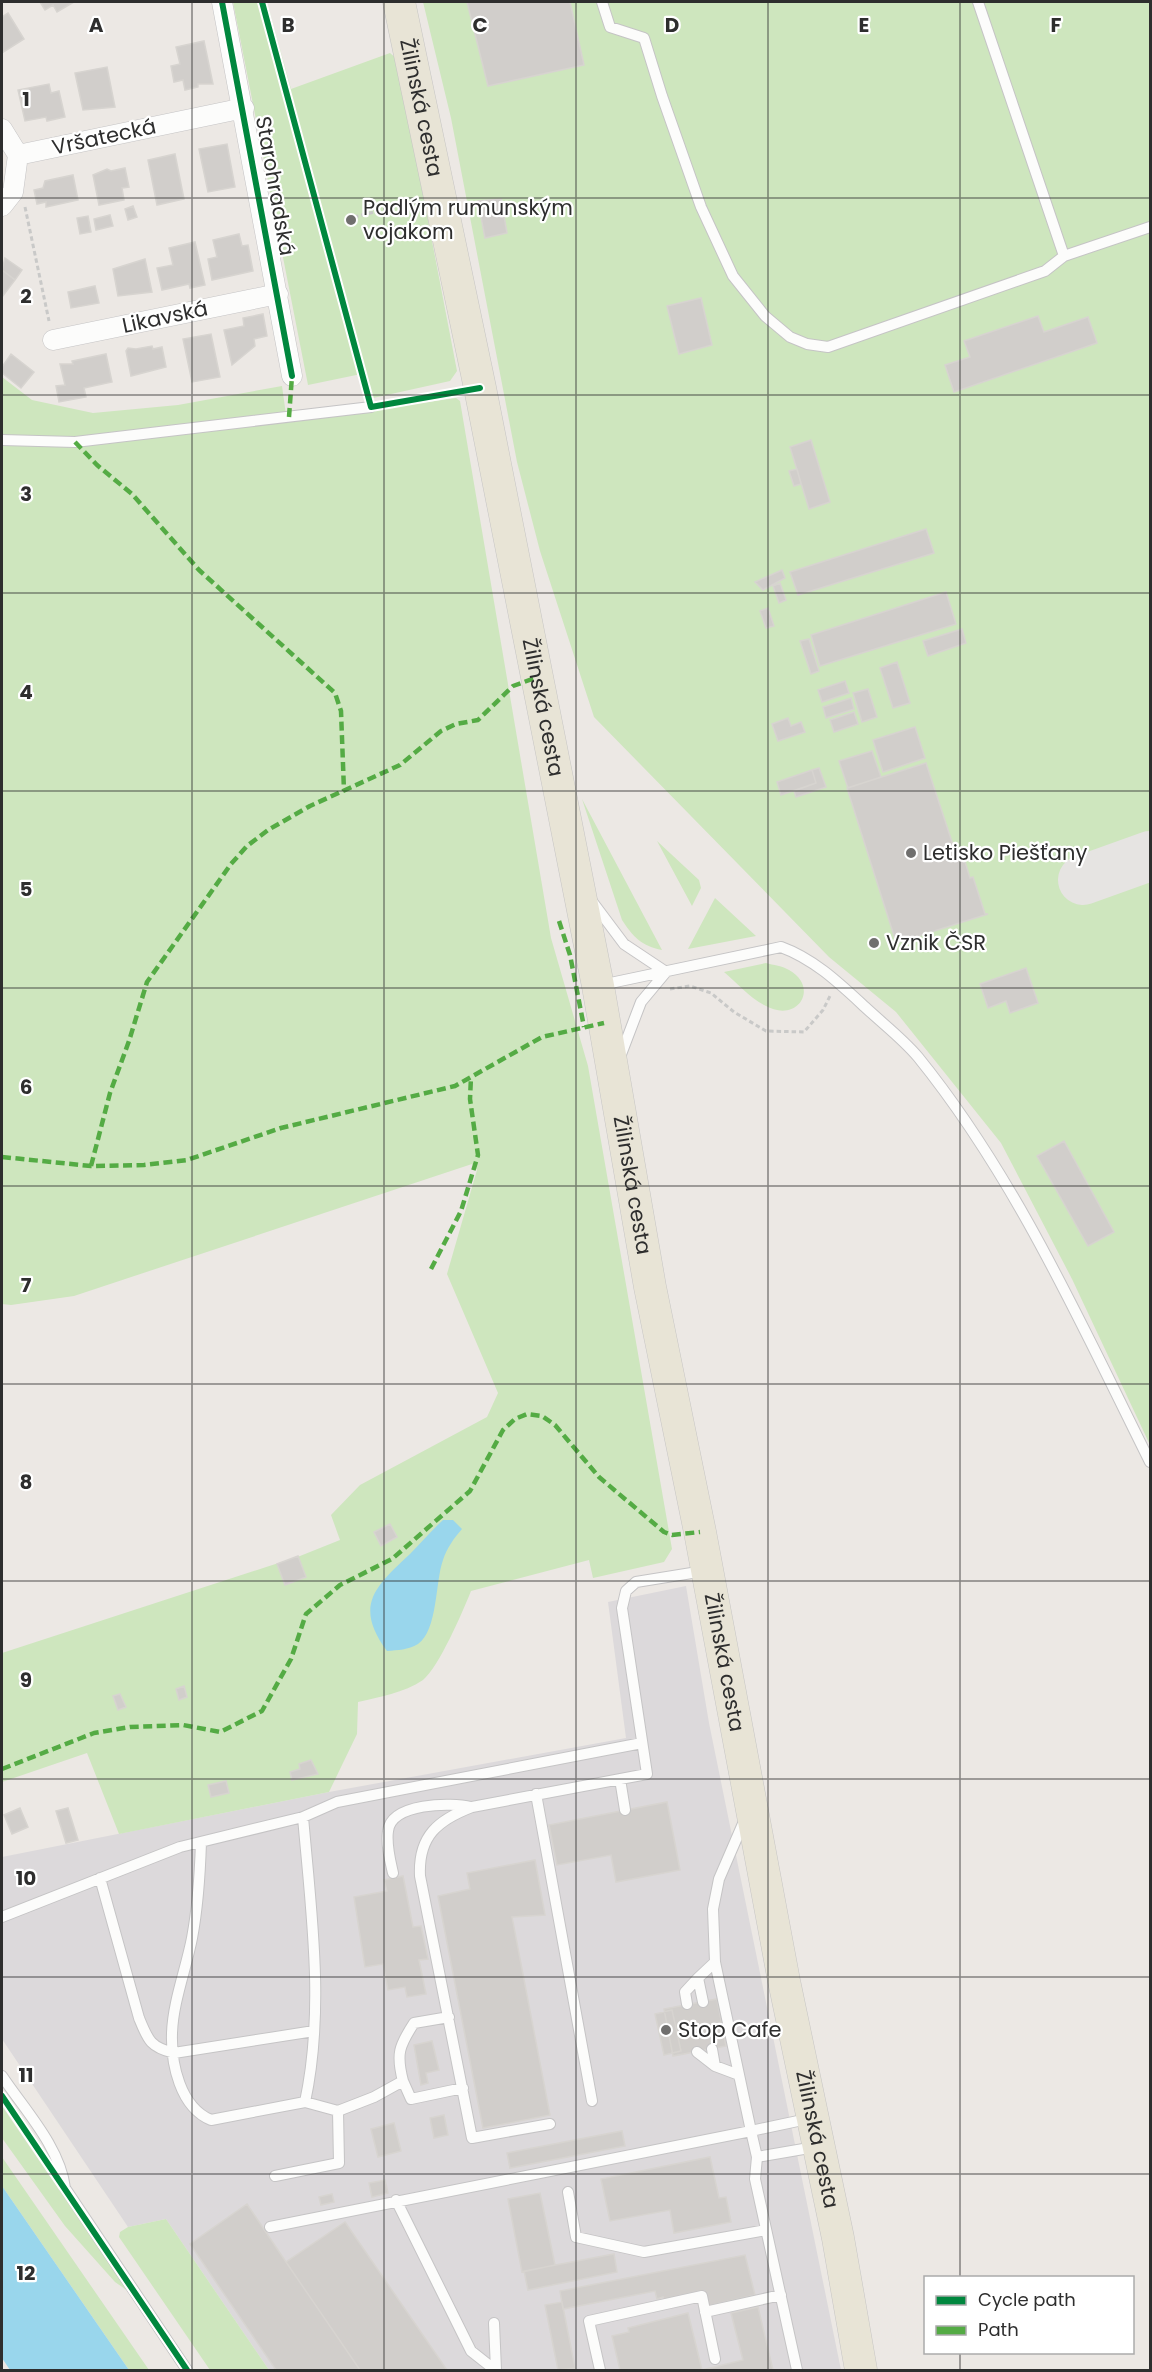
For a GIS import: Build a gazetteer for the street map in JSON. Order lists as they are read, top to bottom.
{
  "streets": {
    "main road": ["Žilinská cesta"],
    "street": ["Vršatecká", "Starohradská", "Likavská"]
  },
  "crossings": [
    ["Vršatecká", "Starohradská"],
    ["Starohradská", "Likavská"]
  ],
  "places": [
    "Padlým rumunským vojakom",
    "Letisko Piešťany",
    "Vznik ČSR",
    "Stop Cafe"
  ],
  "legend": ["Cycle path", "Path"],
  "grid": {
    "columns": [
      "A",
      "B",
      "C",
      "D",
      "E",
      "F"
    ],
    "rows": [
      "1",
      "2",
      "3",
      "4",
      "5",
      "6",
      "7",
      "8",
      "9",
      "10",
      "11",
      "12"
    ]
  }
}
